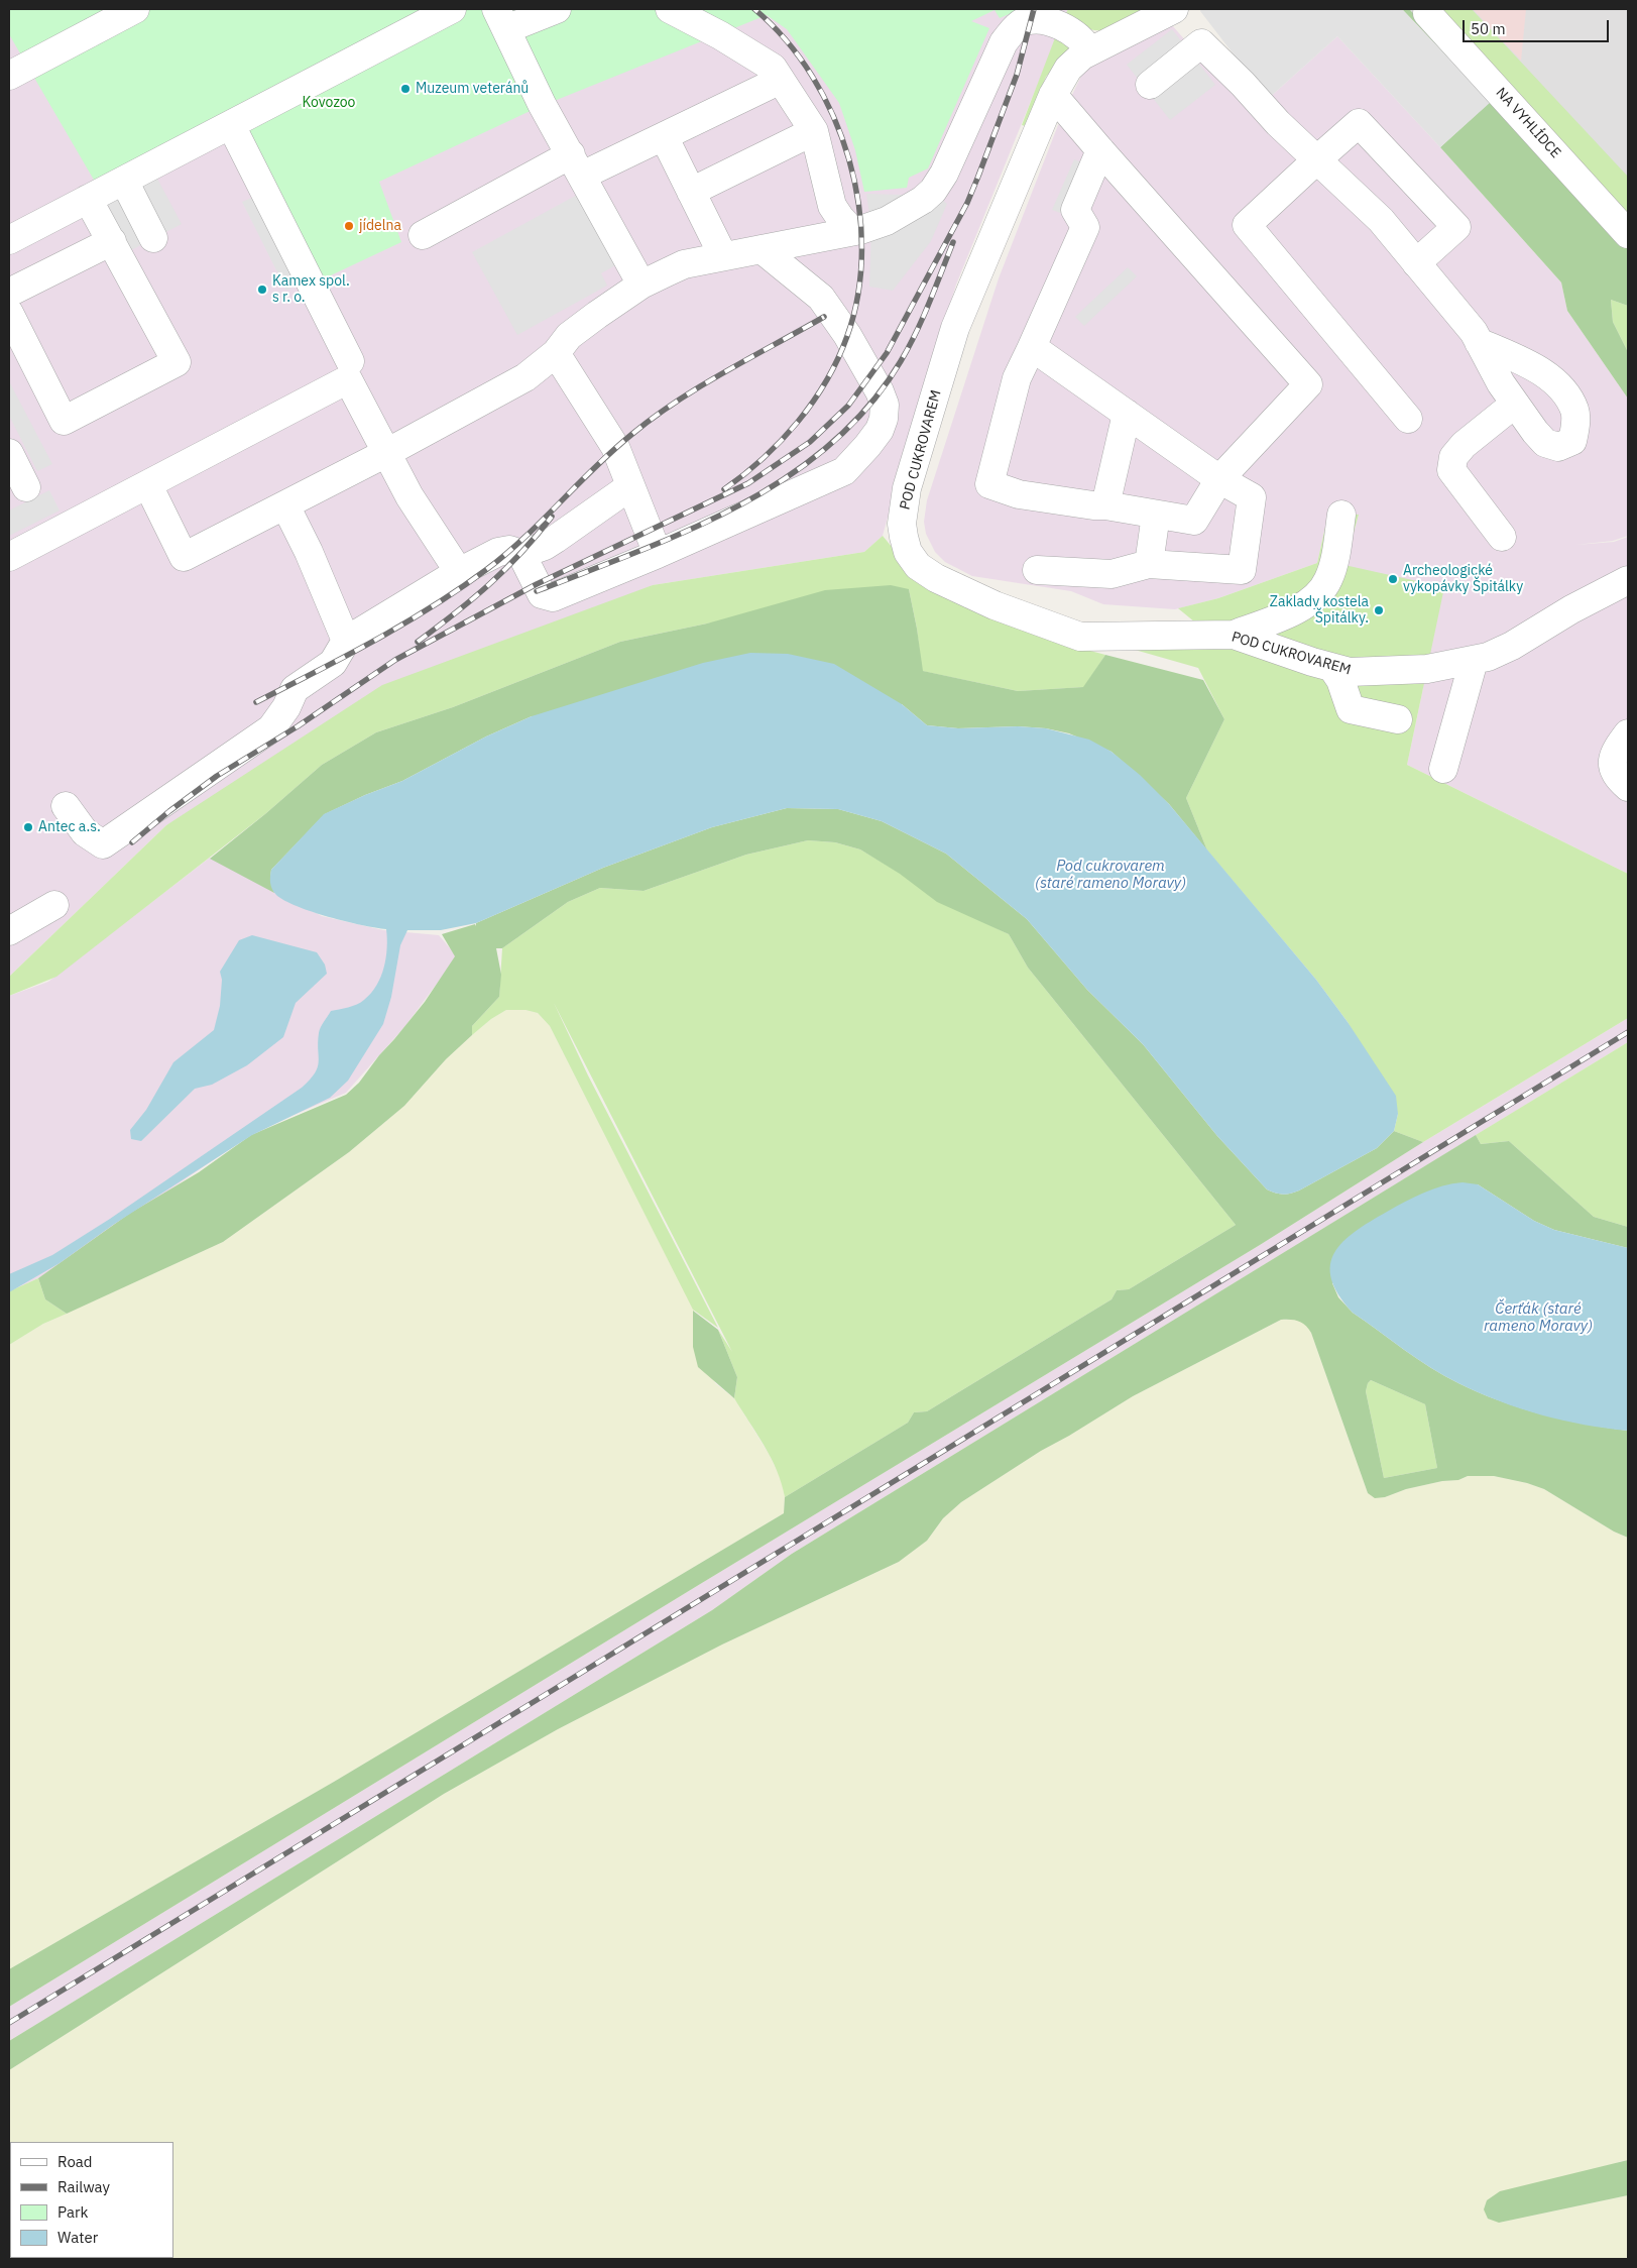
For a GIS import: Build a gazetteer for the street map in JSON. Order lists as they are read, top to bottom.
{
  "streets": {
    "street": ["NA VYHLÍDCE", "POD CUKROVAREM"]
  },
  "water": ["Pod cukrovarem (staré rameno Moravy)", "Čerťák (staré rameno Moravy)"],
  "parks": ["Kovozoo"],
  "places": [
    "Muzeum veteránů",
    "jídelna",
    "Kamex spol. s r. o.",
    "Archeologické vykopávky Špitálky",
    "Zaklady kostela Špitálky.",
    "Antec a.s."
  ],
  "legend": [
    "Road",
    "Railway",
    "Park",
    "Water"
  ],
  "scale_bar": "50 m"
}
